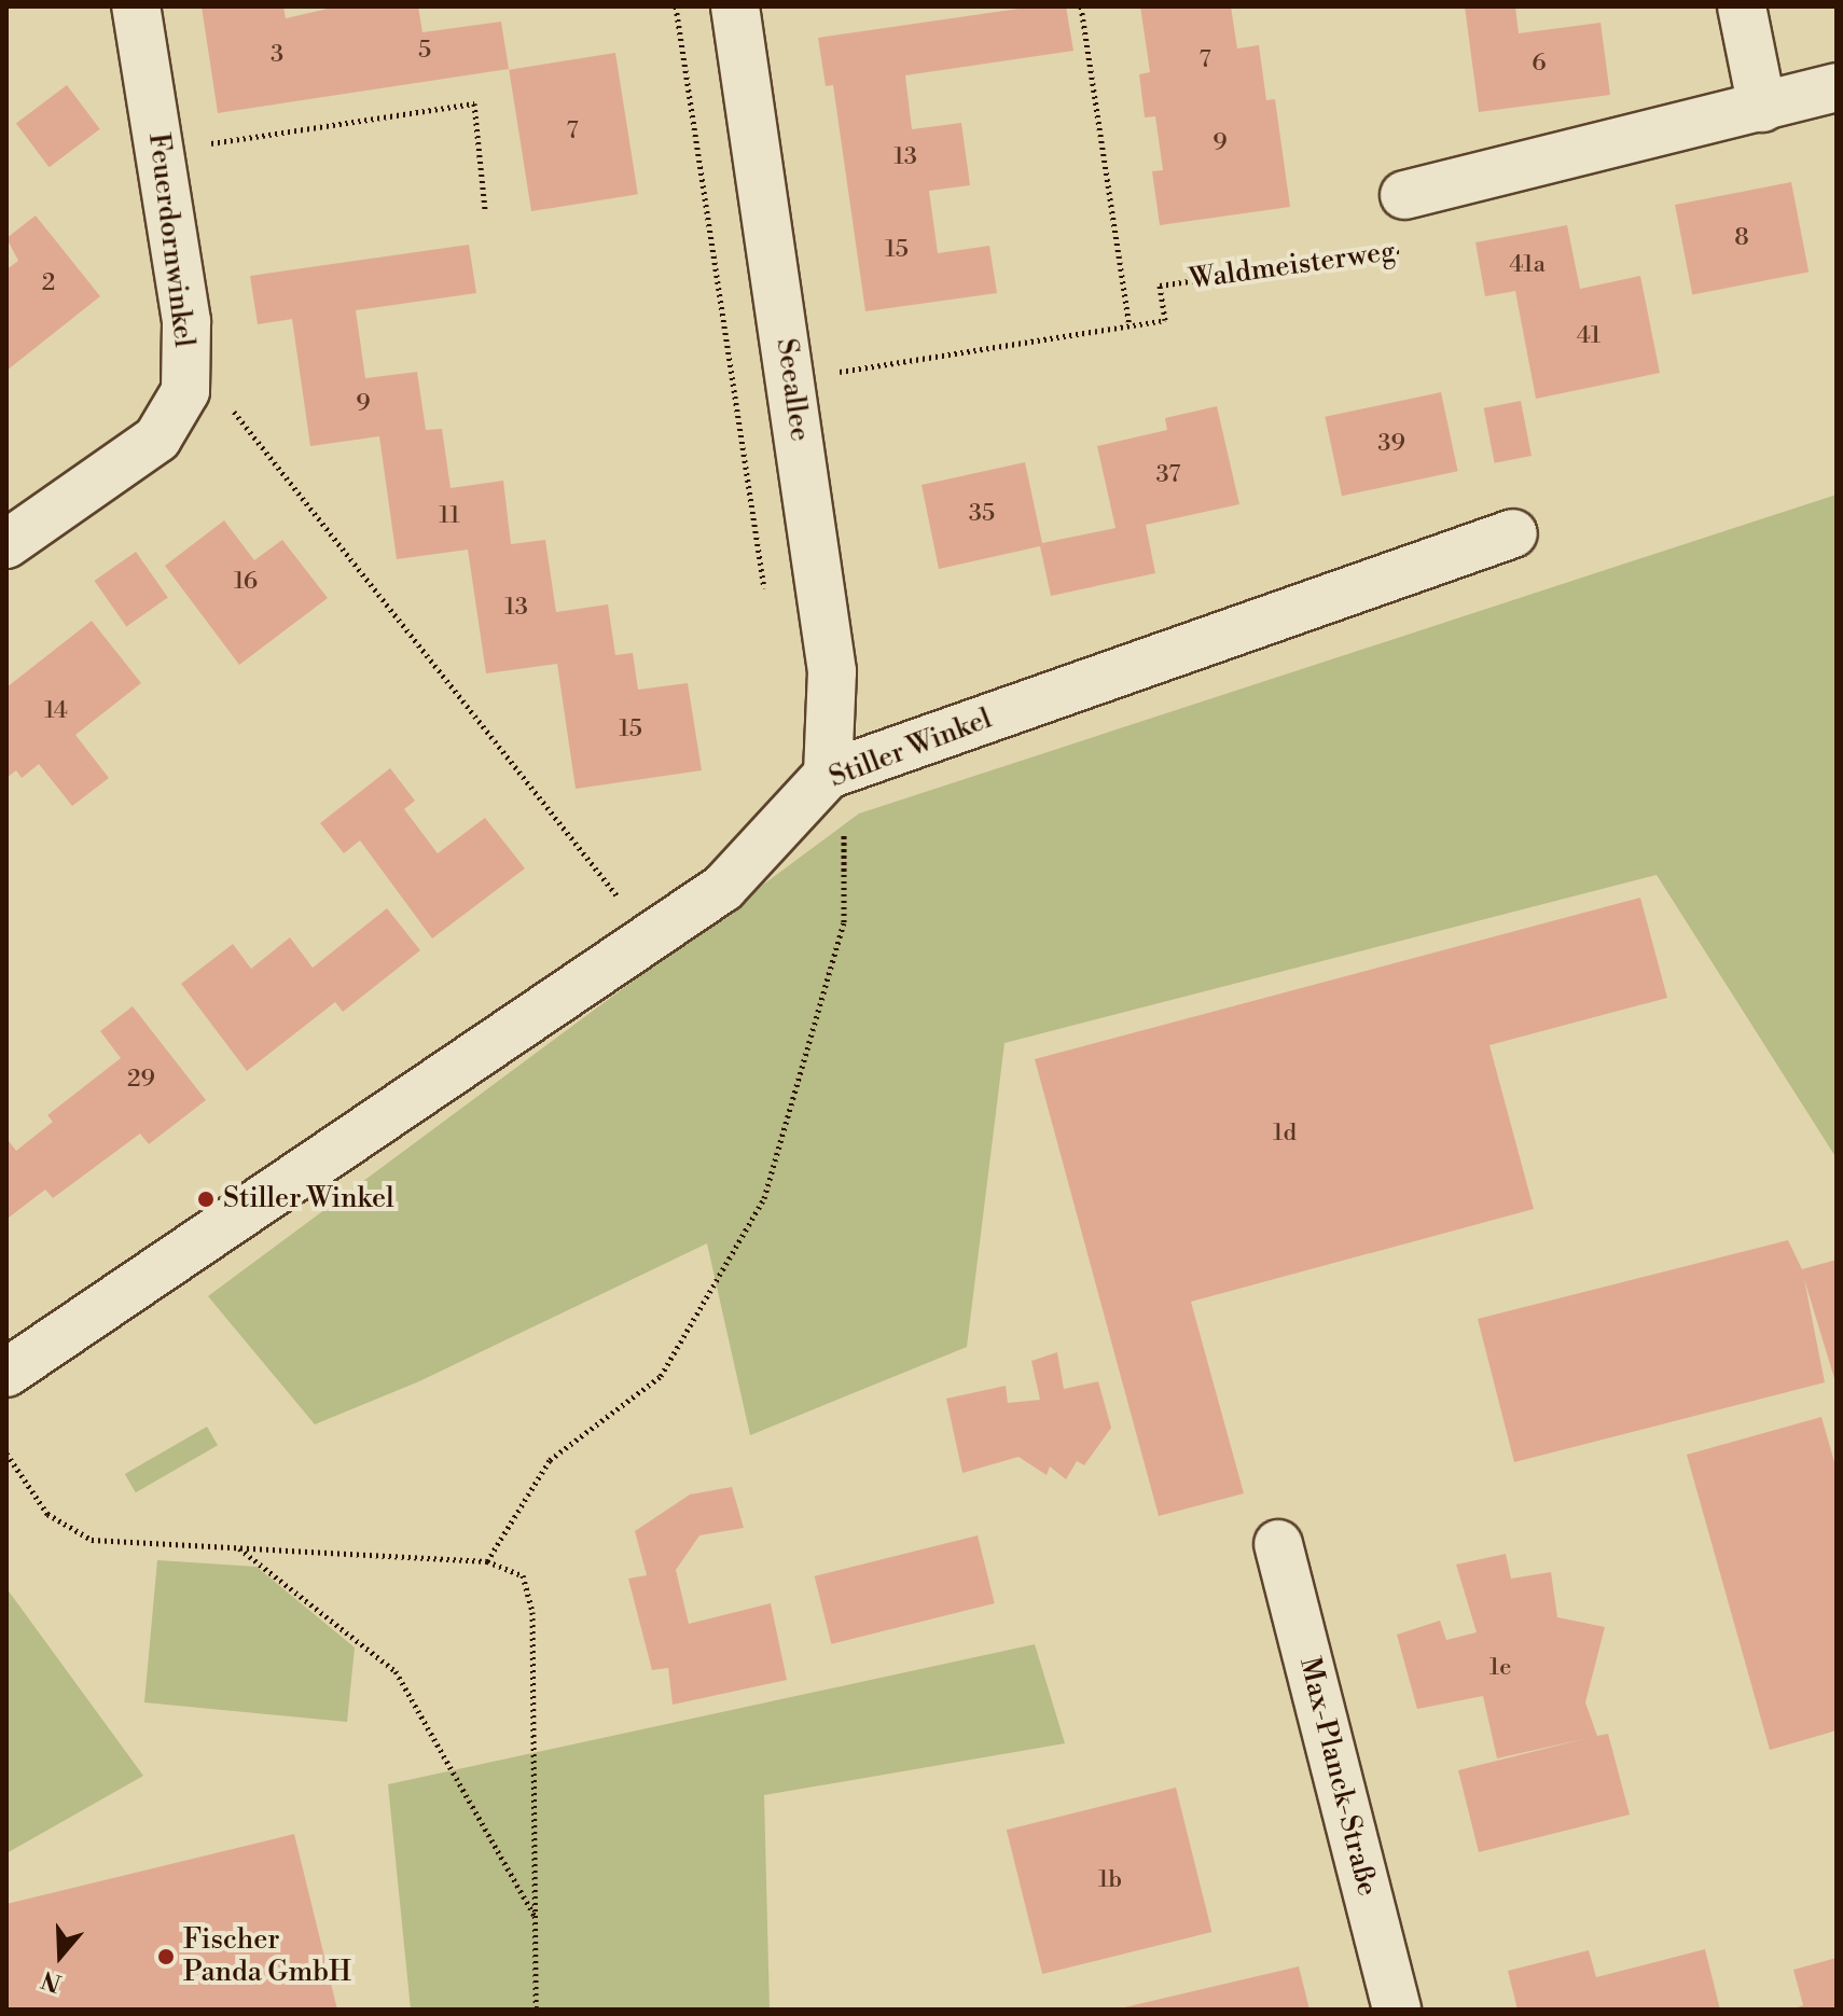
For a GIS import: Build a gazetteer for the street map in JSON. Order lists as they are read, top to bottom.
{
  "streets": {
    "street": [
      "Feuerdornwinkel",
      "Waldmeisterweg",
      "Seeallee",
      "Stiller Winkel",
      "Max-Planck-Straße"
    ]
  },
  "crossings": [
    ["Waldmeisterweg", "Seeallee"],
    ["Seeallee", "Stiller Winkel"]
  ],
  "places": ["Stiller Winkel", "Fischer Panda GmbH"],
  "house_numbers": [
    "5",
    "3",
    "7",
    "6",
    "7",
    "9",
    "13",
    "8",
    "15",
    "41a",
    "2",
    "41",
    "9",
    "39",
    "37",
    "35",
    "11",
    "16",
    "13",
    "14",
    "15",
    "29",
    "1d",
    "1e",
    "1b"
  ],
  "north": "bottom"
}
